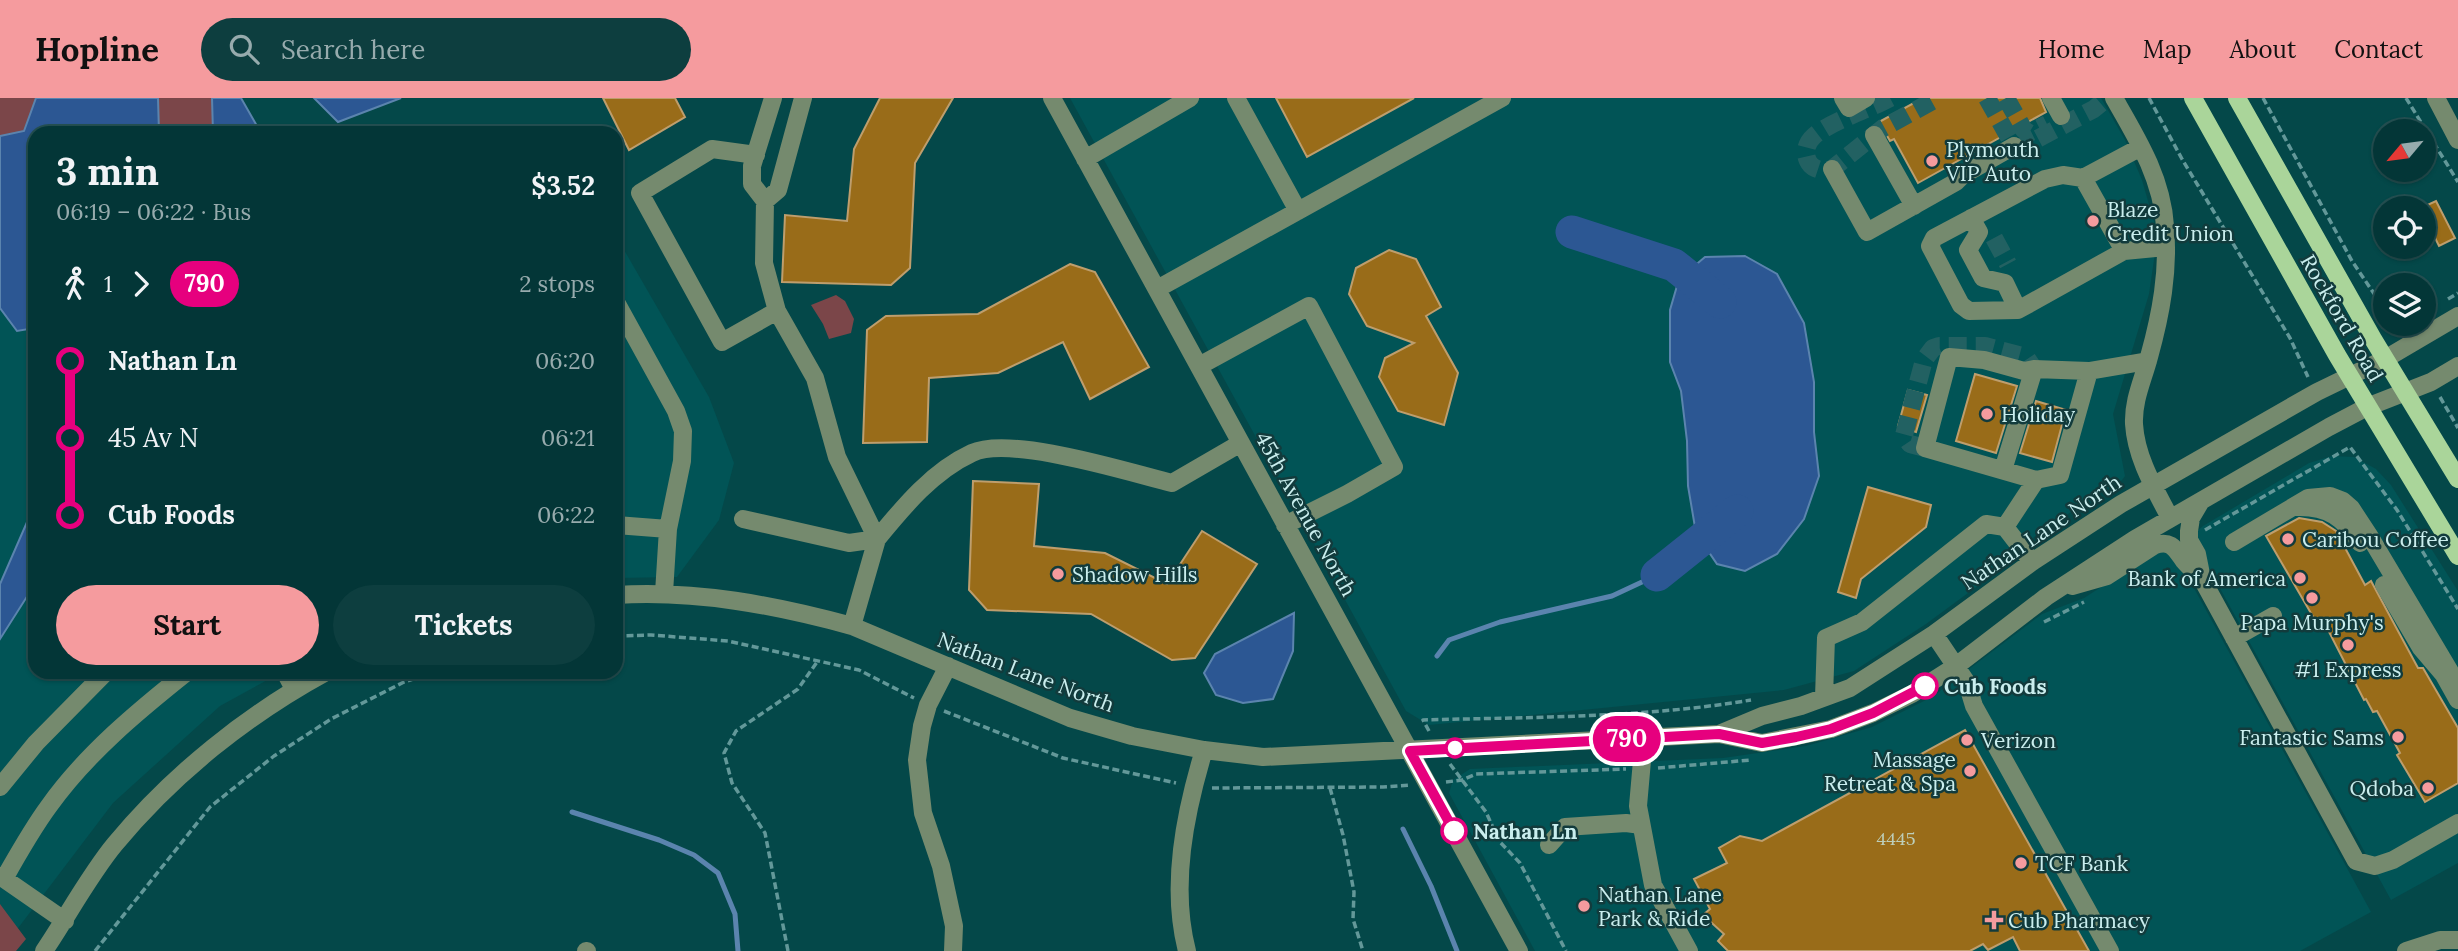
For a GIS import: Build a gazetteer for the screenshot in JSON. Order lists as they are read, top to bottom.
{
  "streets": {
    "main road": ["Rockford Road"],
    "street": ["45th Avenue North", "Nathan Lane North"]
  },
  "crossings": [
    ["Rockford Road", "Nathan Lane North"],
    ["45th Avenue North", "Nathan Lane North"]
  ],
  "places": {
    "other": [
      "Plymouth VIP Auto",
      "Blaze Credit Union",
      "Holiday",
      "Caribou Coffee",
      "Shadow Hills",
      "Bank of America",
      "Papa Murphy's",
      "#1 Express",
      "Cub Foods",
      "Fantastic Sams",
      "Verizon",
      "Massage Retreat & Spa",
      "Qdoba",
      "Nathan Ln",
      "TCF Bank",
      "Nathan Lane Park & Ride"
    ],
    "health": ["Cub Pharmacy"]
  },
  "lines": ["bus line 790"],
  "house_numbers": ["4445"],
  "north": "bottom left",
  "page": {
    "header": "Hopline",
    "search": "Search here",
    "nav": [
      "Home",
      "Map",
      "About",
      "Contact"
    ],
    "on_map": "790",
    "heading": ["3 min", "06:19 – 06:22 · Bus", "$3.52"],
    "legs": ["1", "790", "2 stops"],
    "list": [
      {
        "name": "Nathan Ln",
        "value": "06:20"
      },
      {
        "name": "45 Av N",
        "value": "06:21"
      },
      {
        "name": "Cub Foods",
        "value": "06:22"
      }
    ],
    "buttons": ["Start", "Tickets"]
  }
}
